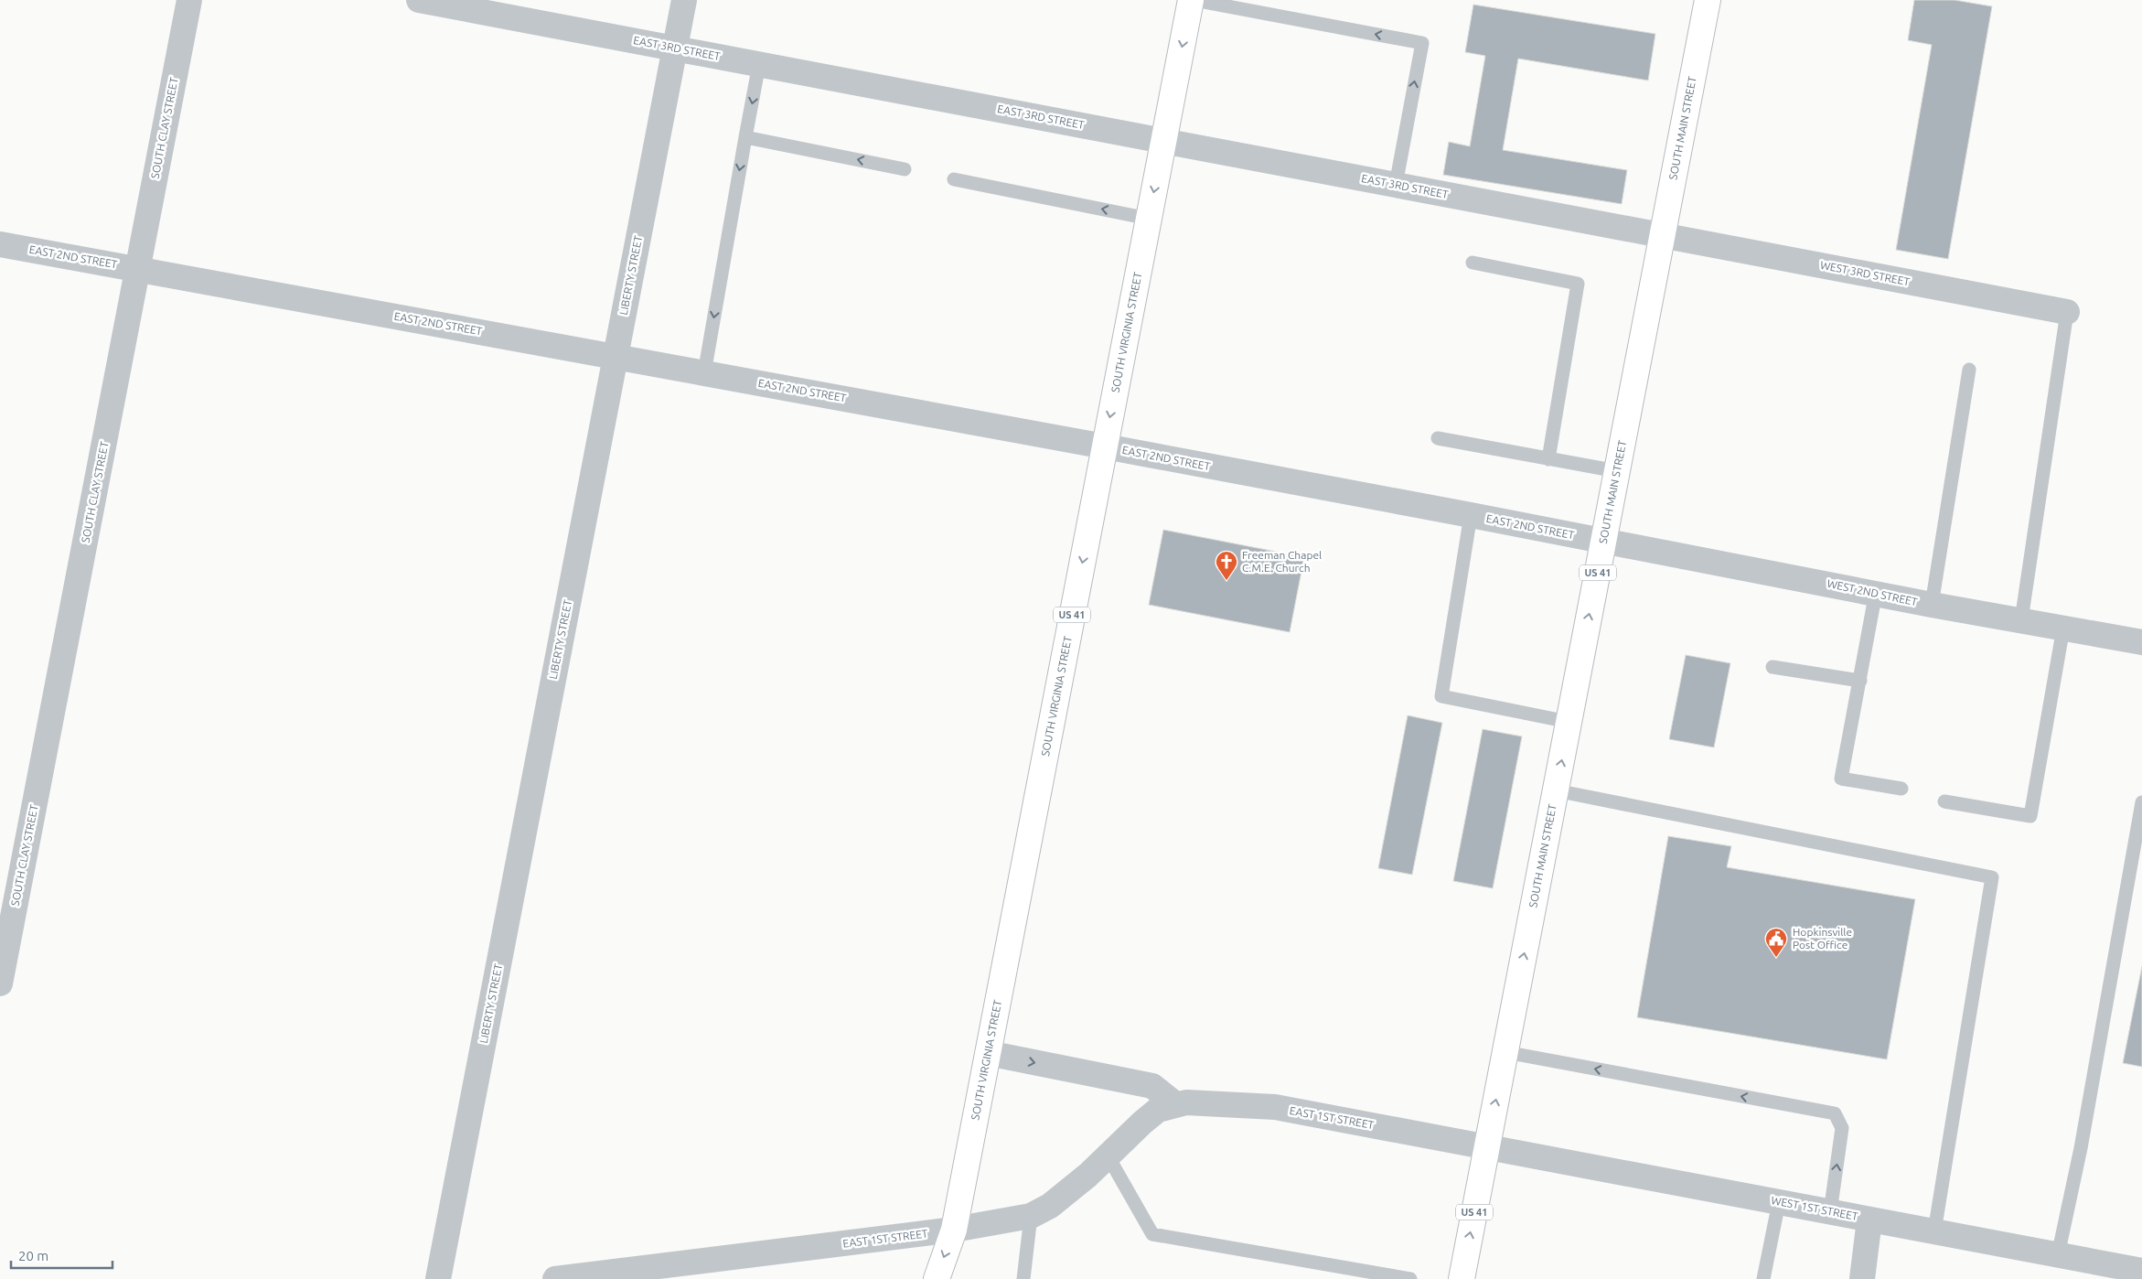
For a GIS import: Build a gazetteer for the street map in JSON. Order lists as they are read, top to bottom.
{
  "streets": {
    "main road": ["SOUTH MAIN STREET", "SOUTH VIRGINIA STREET", "US 41"],
    "street": [
      "EAST 3RD STREET",
      "SOUTH CLAY STREET",
      "EAST 2ND STREET",
      "WEST 3RD STREET",
      "LIBERTY STREET",
      "WEST 2ND STREET",
      "EAST 1ST STREET",
      "WEST 1ST STREET"
    ]
  },
  "crossings": [
    ["EAST 3RD STREET", "SOUTH MAIN STREET"],
    ["EAST 3RD STREET", "WEST 3RD STREET"],
    ["EAST 3RD STREET", "LIBERTY STREET"],
    ["EAST 3RD STREET", "SOUTH VIRGINIA STREET"],
    ["SOUTH CLAY STREET", "EAST 2ND STREET"],
    ["SOUTH MAIN STREET", "EAST 2ND STREET"],
    ["SOUTH MAIN STREET", "WEST 3RD STREET"],
    ["SOUTH MAIN STREET", "US 41"],
    ["SOUTH MAIN STREET", "WEST 2ND STREET"],
    ["SOUTH MAIN STREET", "EAST 1ST STREET"],
    ["SOUTH MAIN STREET", "WEST 1ST STREET"],
    ["EAST 2ND STREET", "LIBERTY STREET"],
    ["EAST 2ND STREET", "SOUTH VIRGINIA STREET"],
    ["EAST 2ND STREET", "WEST 2ND STREET"],
    ["SOUTH VIRGINIA STREET", "US 41"],
    ["SOUTH VIRGINIA STREET", "EAST 1ST STREET"],
    ["US 41", "EAST 1ST STREET"],
    ["US 41", "WEST 1ST STREET"],
    ["EAST 1ST STREET", "WEST 1ST STREET"]
  ],
  "one_way": ["SOUTH MAIN STREET", "SOUTH VIRGINIA STREET"],
  "places": {
    "church": ["Freeman Chapel C.M.E. Church"],
    "public building": ["Hopkinsville Post Office"]
  },
  "scale_bar": "20 m"
}
